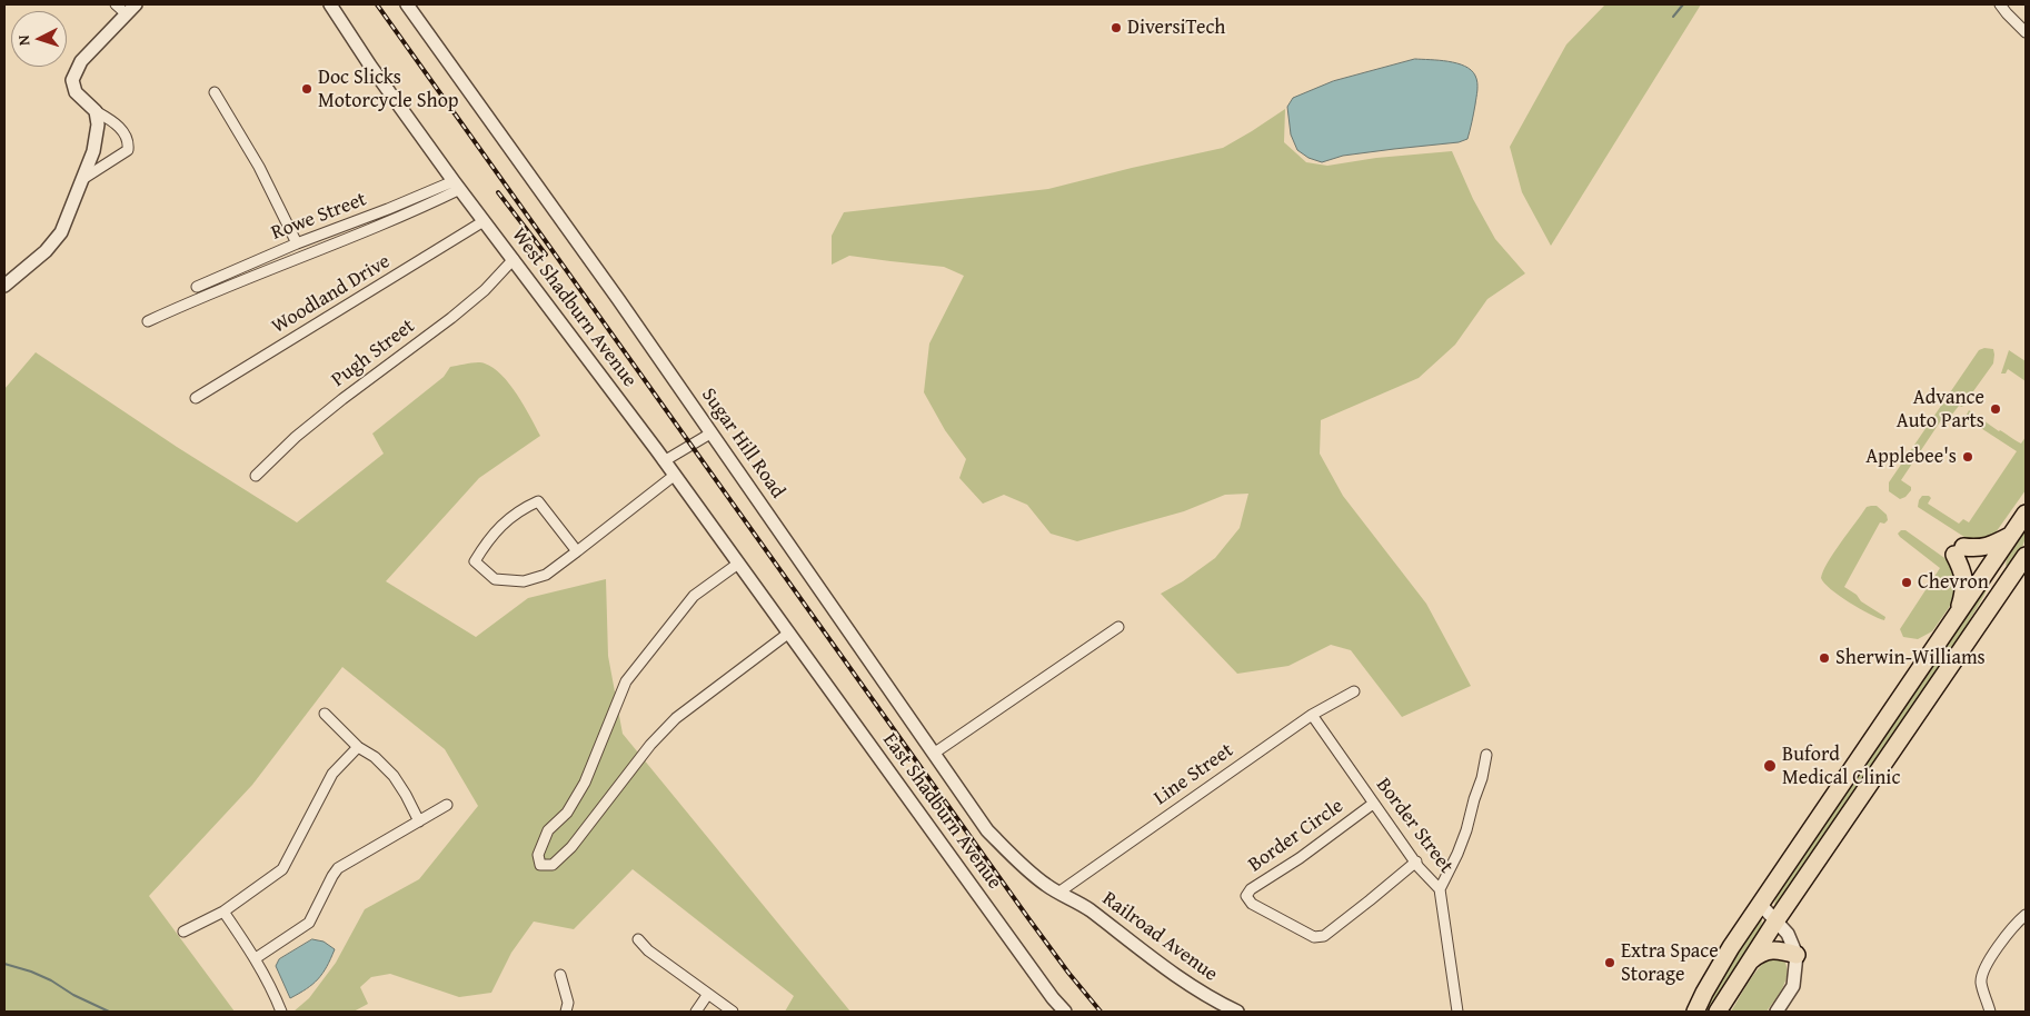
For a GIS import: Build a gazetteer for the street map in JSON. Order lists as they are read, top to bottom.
{
  "streets": {
    "street": [
      "Rowe Street",
      "Woodland Drive",
      "West Shadburn Avenue",
      "Pugh Street",
      "Sugar Hill Road",
      "Line Street",
      "East Shadburn Avenue",
      "Border Street",
      "Border Circle",
      "Railroad Avenue"
    ]
  },
  "crossings": [
    ["Rowe Street", "West Shadburn Avenue"],
    ["Woodland Drive", "West Shadburn Avenue"],
    ["West Shadburn Avenue", "Pugh Street"],
    ["West Shadburn Avenue", "East Shadburn Avenue"],
    ["Sugar Hill Road", "Line Street"],
    ["Sugar Hill Road", "Railroad Avenue"],
    ["Line Street", "Border Street"],
    ["Line Street", "Railroad Avenue"],
    ["Border Street", "Border Circle"]
  ],
  "places": [
    "DiversiTech",
    "Doc Slicks Motorcycle Shop",
    "Advance Auto Parts",
    "Applebee's",
    "Chevron",
    "Sherwin-Williams",
    "Buford Medical Clinic",
    "Extra Space Storage"
  ],
  "north": "left"
}
